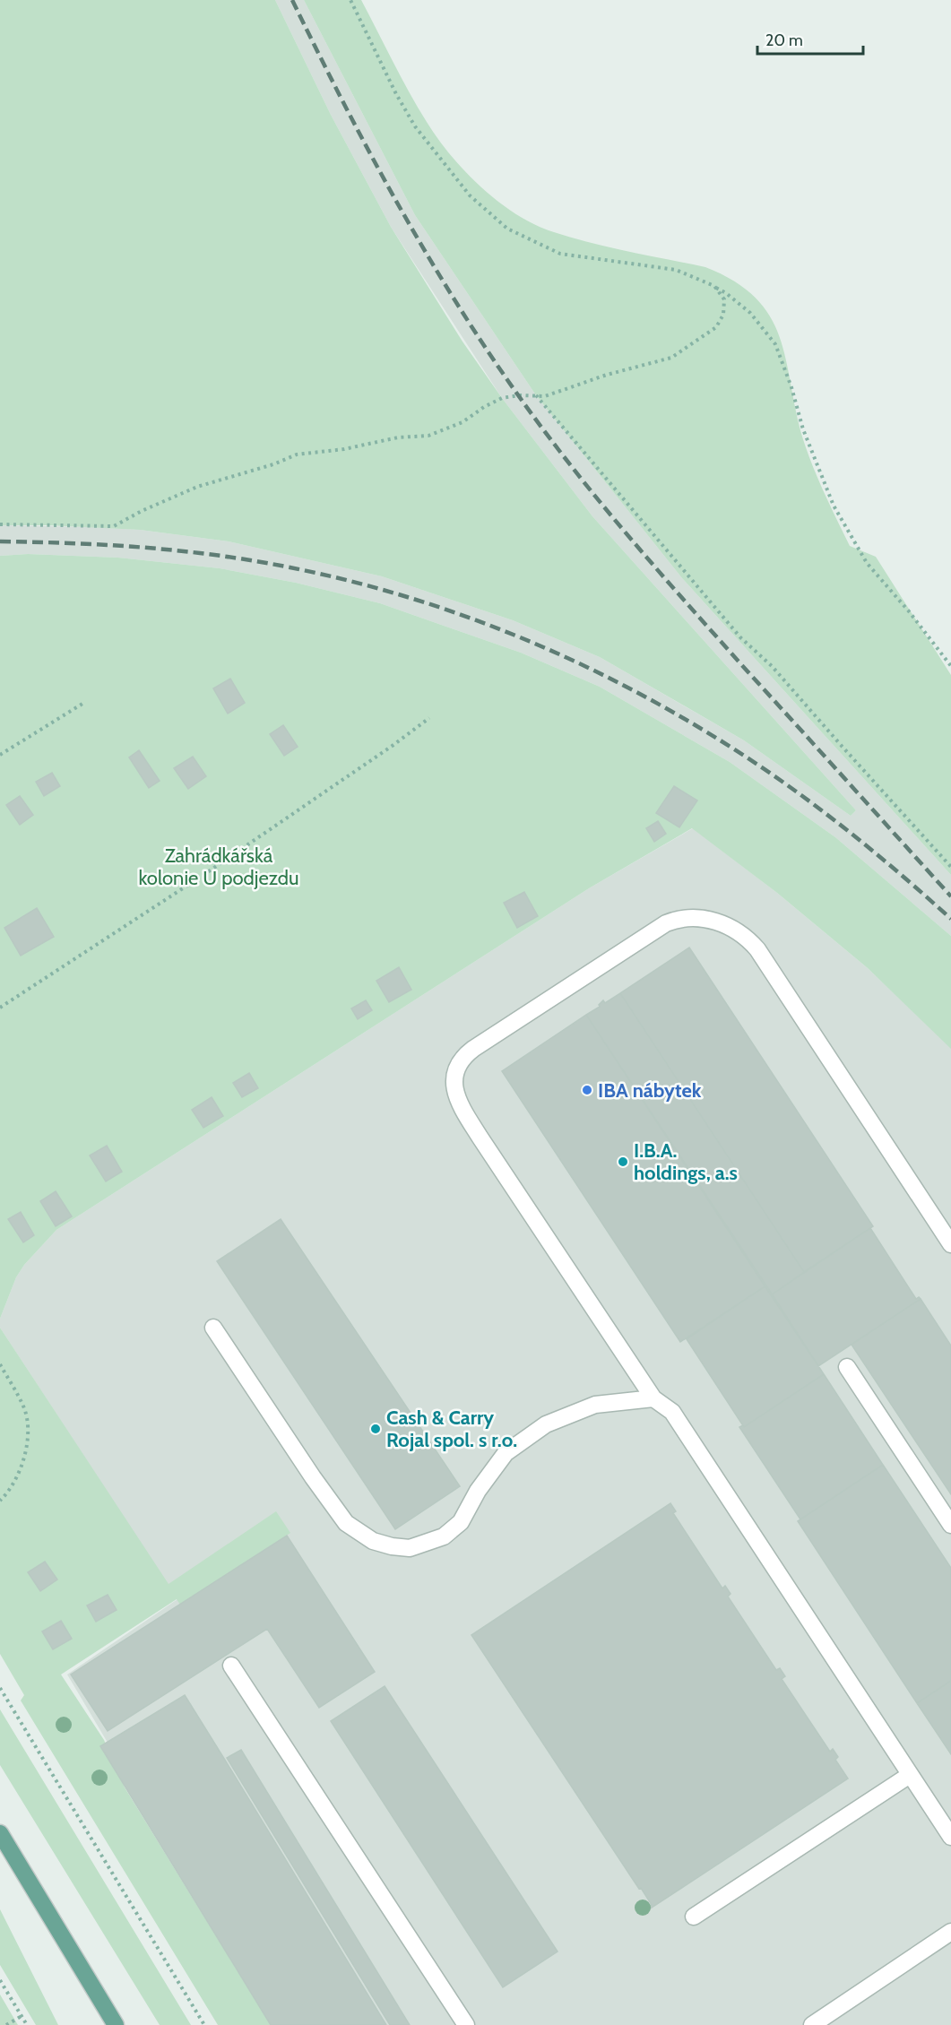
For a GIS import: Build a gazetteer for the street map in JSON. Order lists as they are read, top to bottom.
{
  "parks": ["Zahrádkářská kolonie U podjezdu"],
  "places": ["IBA nábytek", "I.B.A. holdings, a.s", "Cash & Carry Rojal spol. s r.o."],
  "scale_bar": "20 m"
}
